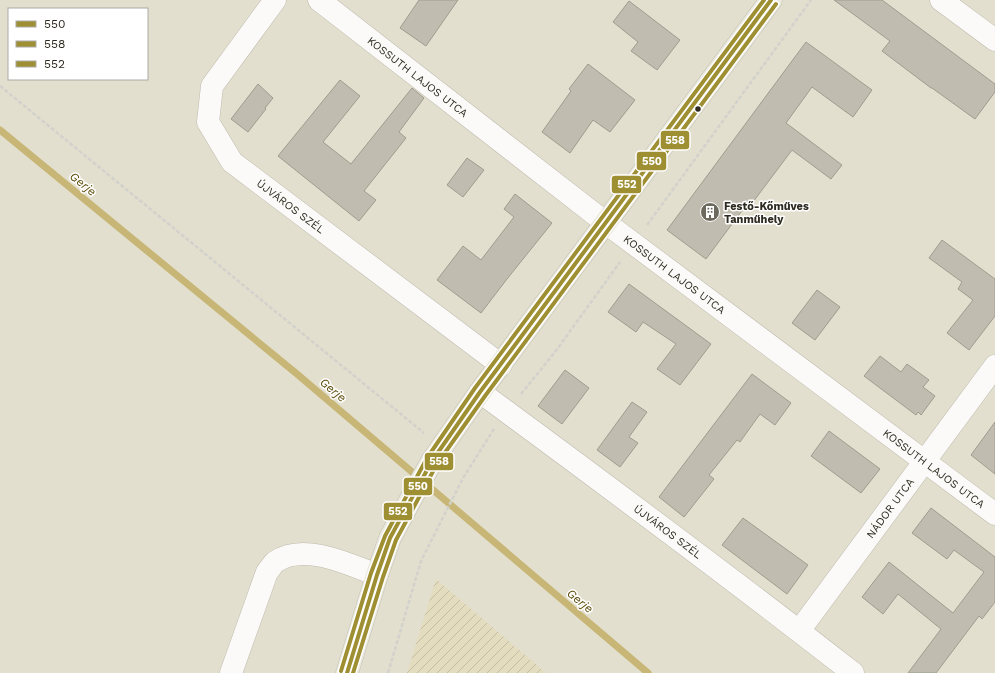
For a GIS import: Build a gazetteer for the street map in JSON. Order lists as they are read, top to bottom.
{
  "streets": {
    "street": ["KOSSUTH LAJOS UTCA", "ÚJVÁROS SZÉL", "NÁDOR UTCA"]
  },
  "crossings": [
    ["KOSSUTH LAJOS UTCA", "NÁDOR UTCA"],
    ["ÚJVÁROS SZÉL", "NÁDOR UTCA"]
  ],
  "water": ["Gerje"],
  "places": {
    "building": ["Festő-Kőműves Tanműhely"]
  },
  "lines": ["transit line 550", "transit line 552", "transit line 558"],
  "legend": ["550", "558", "552"]
}
